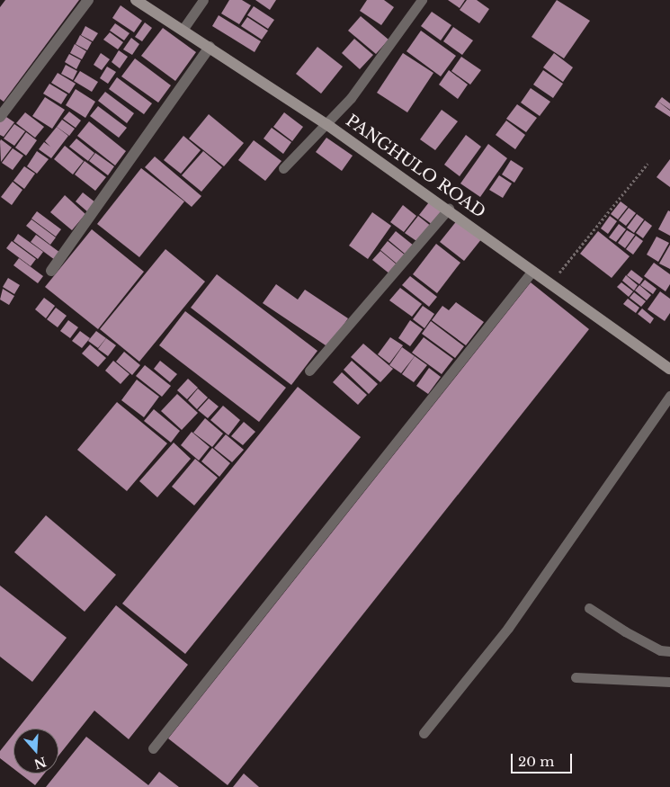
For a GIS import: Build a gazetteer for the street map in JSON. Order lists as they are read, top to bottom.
{
  "streets": {
    "main road": ["PANGHULO ROAD"]
  },
  "scale_bar": "20 m",
  "north": "bottom"
}
